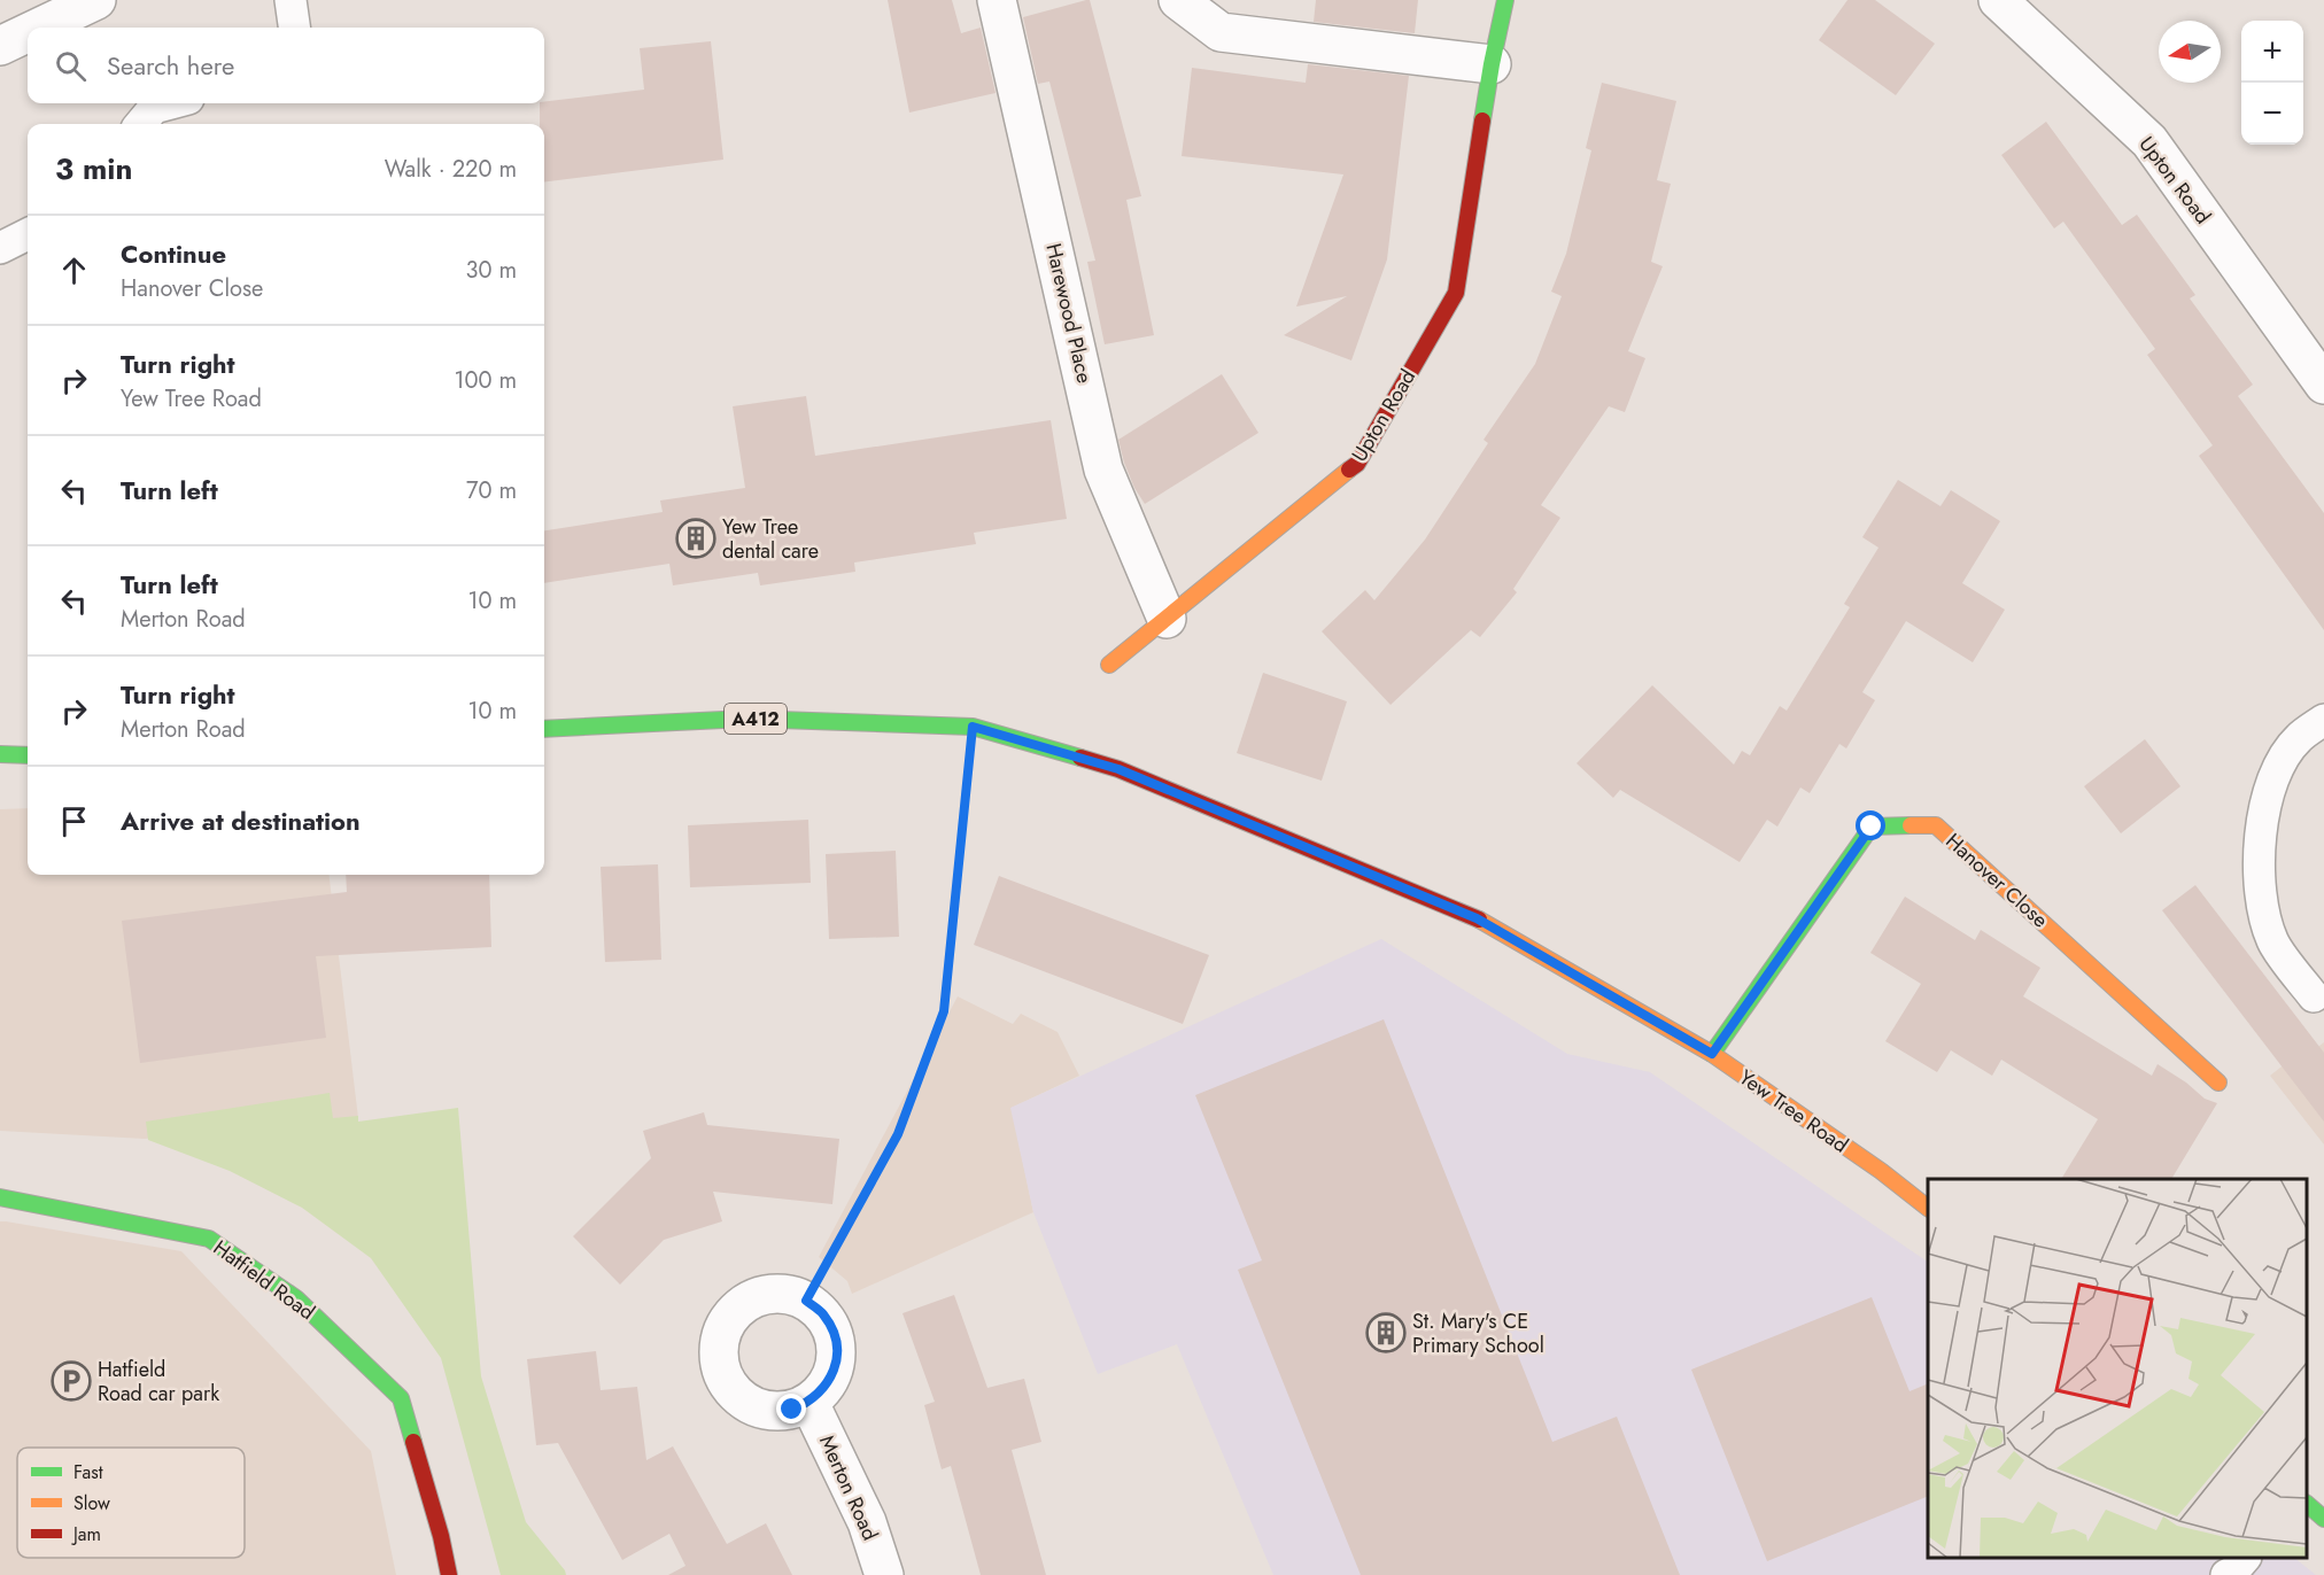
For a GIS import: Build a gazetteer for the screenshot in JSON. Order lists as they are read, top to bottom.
{
  "streets": {
    "street": [
      "Upton Road",
      "Harewood Place",
      "A412",
      "Hanover Close",
      "Yew Tree Road",
      "Hatfield Road",
      "Merton Road"
    ]
  },
  "crossings": [
    ["Upton Road", "Harewood Place"],
    ["A412", "Yew Tree Road"],
    ["Hanover Close", "Yew Tree Road"]
  ],
  "places": {
    "building": ["Yew Tree dental care", "St. Mary's CE Primary School"],
    "parking": ["Hatfield Road car park"]
  },
  "legend": ["Fast", "Slow", "Jam"],
  "north": "left",
  "page": {
    "map_buttons": ["+", "−"],
    "search": "Search here",
    "heading": ["3 min", "Walk · 220 m"],
    "list": [
      ["Continue", "Hanover Close", "30 m"],
      ["Turn right", "Yew Tree Road", "100 m"],
      ["Turn left", "70 m"],
      ["Turn left", "Merton Road", "10 m"],
      ["Turn right", "Merton Road", "10 m"],
      "Arrive at destination"
    ]
  }
}
